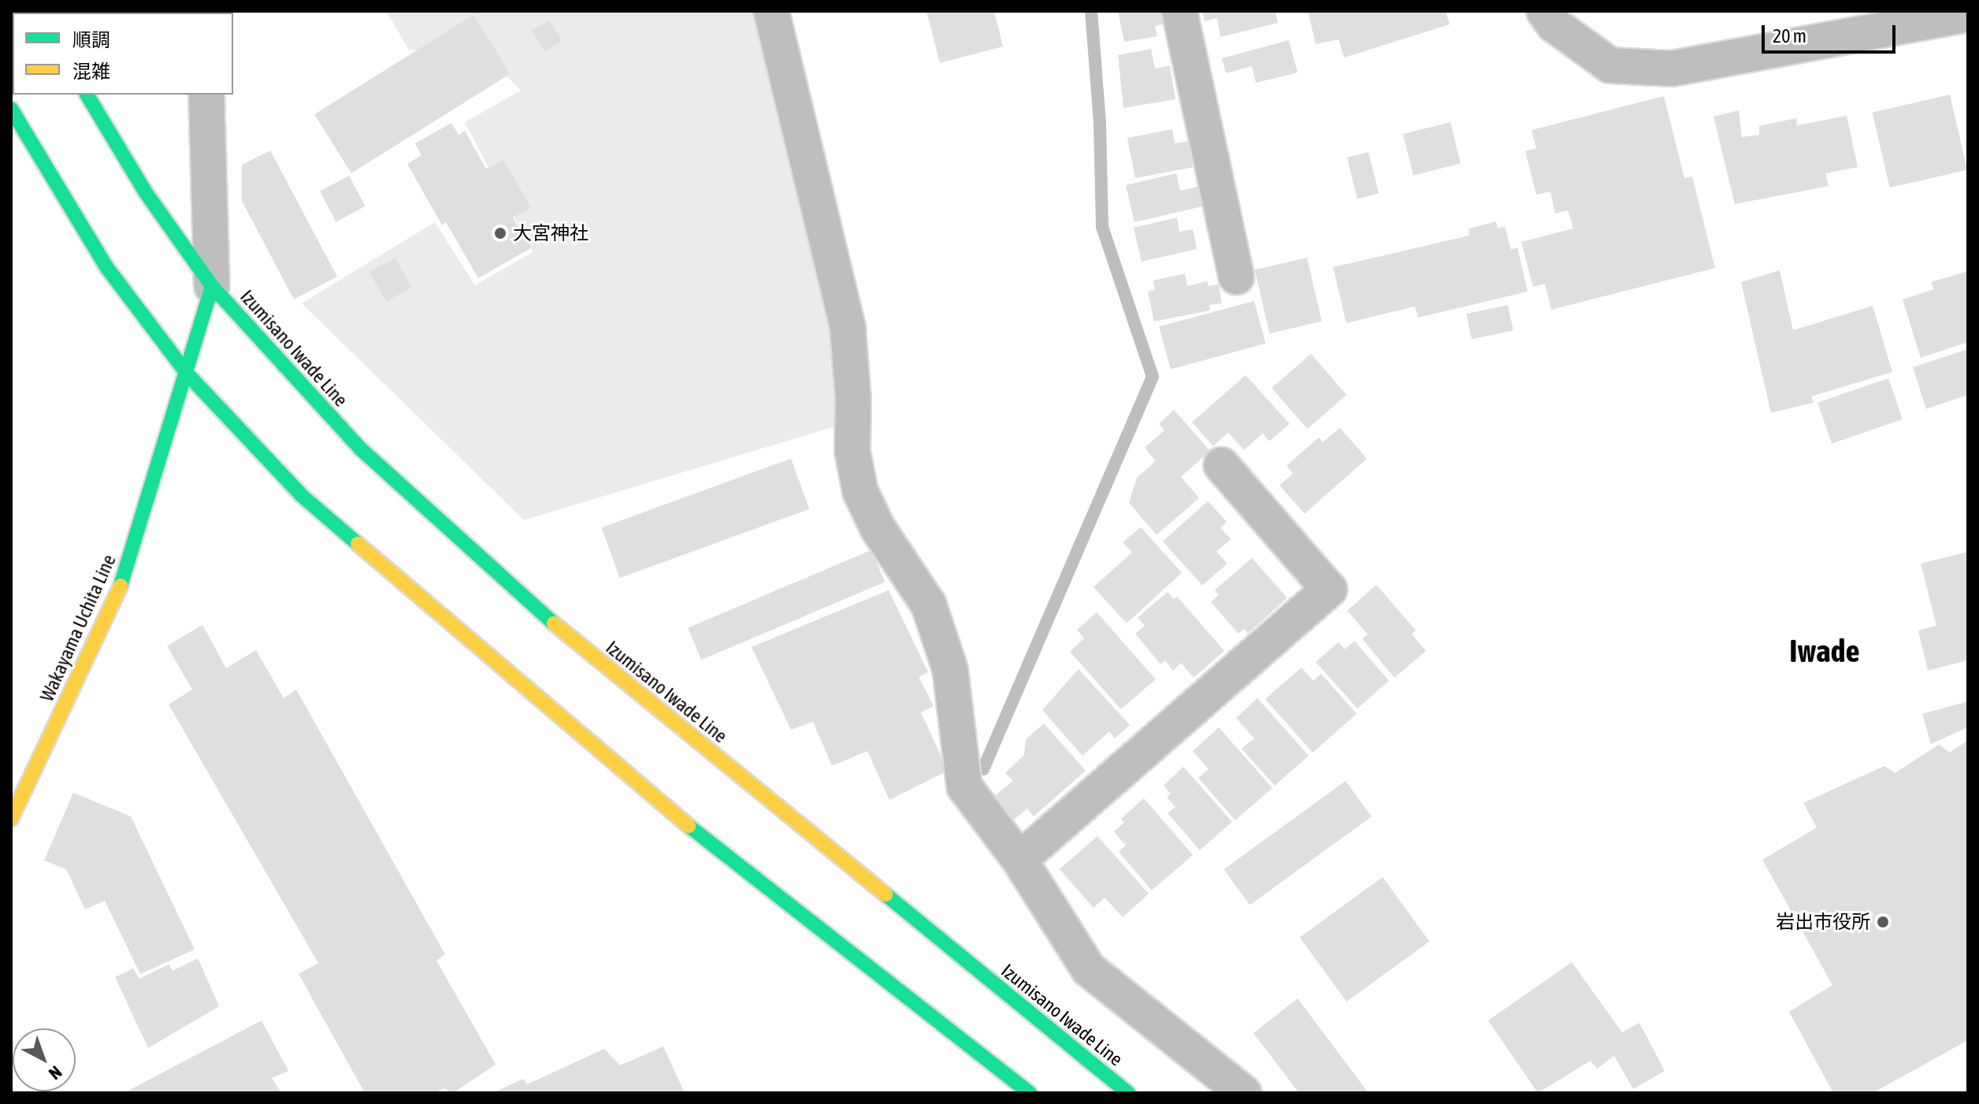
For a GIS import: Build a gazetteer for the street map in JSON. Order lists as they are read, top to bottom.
{
  "streets": {
    "main road": ["Izumisano Iwade Line", "Wakayama Uchita Line"]
  },
  "crossings": [
    ["Izumisano Iwade Line", "Wakayama Uchita Line"]
  ],
  "districts": ["Iwade"],
  "places": ["大宮神社", "岩出市役所"],
  "legend": ["順調", "混雑"],
  "scale_bar": "20 m",
  "north": "bottom right"
}
